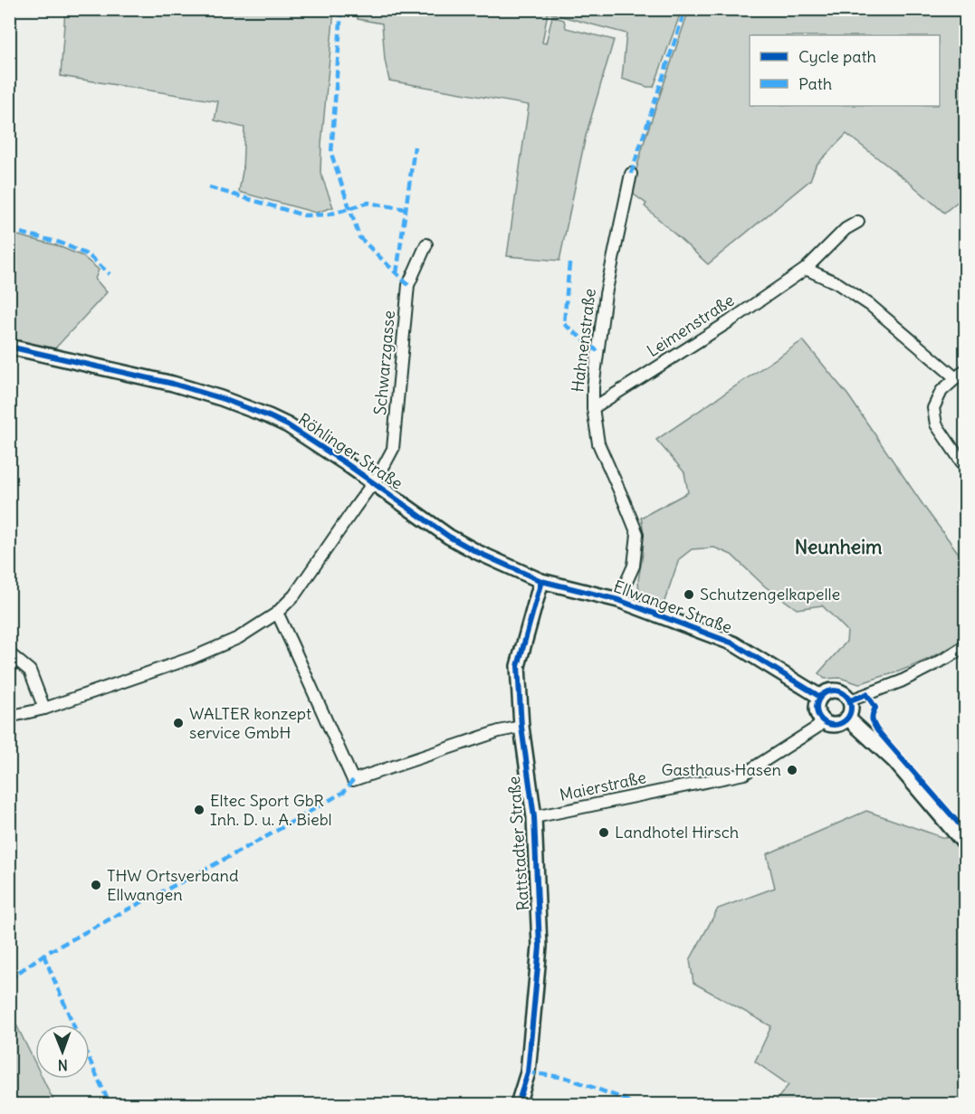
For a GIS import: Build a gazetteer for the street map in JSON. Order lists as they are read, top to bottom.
{
  "streets": {
    "street": [
      "Leimenstraße",
      "Hahnenstraße",
      "Schwarzgasse",
      "Röhlinger Straße",
      "Ellwanger Straße",
      "Maierstraße",
      "Rattstadter Straße"
    ]
  },
  "crossings": [
    ["Leimenstraße", "Hahnenstraße"],
    ["Hahnenstraße", "Ellwanger Straße"],
    ["Schwarzgasse", "Röhlinger Straße"],
    ["Röhlinger Straße", "Ellwanger Straße"],
    ["Ellwanger Straße", "Maierstraße"],
    ["Ellwanger Straße", "Rattstadter Straße"],
    ["Maierstraße", "Rattstadter Straße"]
  ],
  "districts": ["Neunheim"],
  "places": [
    "Schutzengelkapelle",
    "WALTER konzept service GmbH",
    "Gasthaus Hasen",
    "Eltec Sport GbR Inh. D. u. A. Biebl",
    "Landhotel Hirsch",
    "THW Ortsverband Ellwangen"
  ],
  "legend": ["Cycle path", "Path"],
  "north": "bottom"
}
